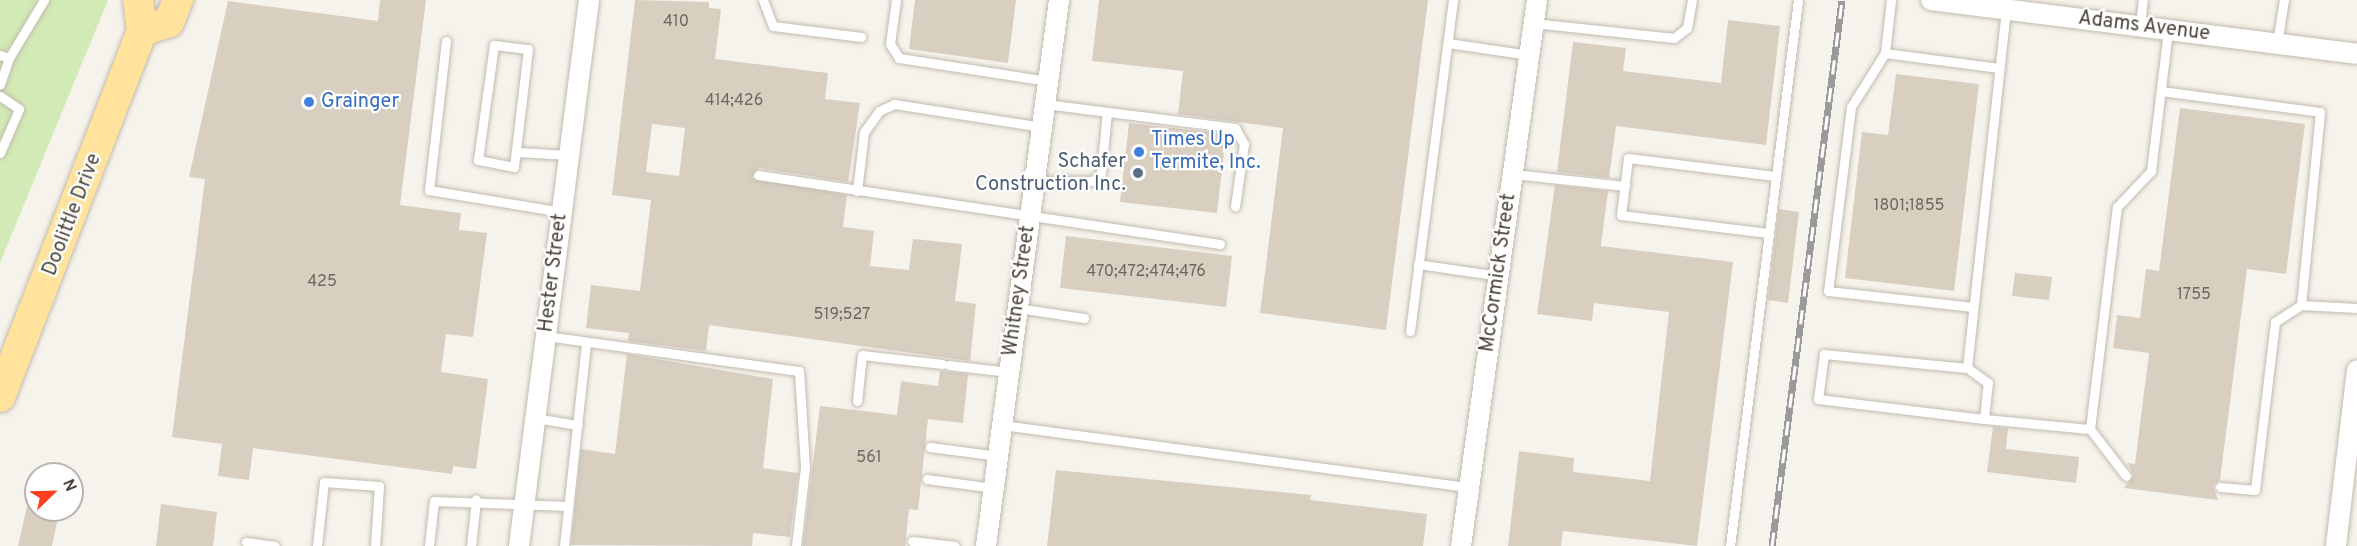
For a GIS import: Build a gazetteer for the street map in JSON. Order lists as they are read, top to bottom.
{
  "streets": {
    "main road": ["Doolittle Drive"],
    "street": [
      "Adams Avenue",
      "Hester Street",
      "McCormick Street",
      "Whitney Street"
    ]
  },
  "places": ["Grainger", "Times Up Termite, Inc.", "Schafer Construction Inc."],
  "house_numbers": [
    "410",
    "414;426",
    "1801;1855",
    "470;472;474;476",
    "425",
    "1755",
    "519;527",
    "561"
  ],
  "north": "top right"
}
